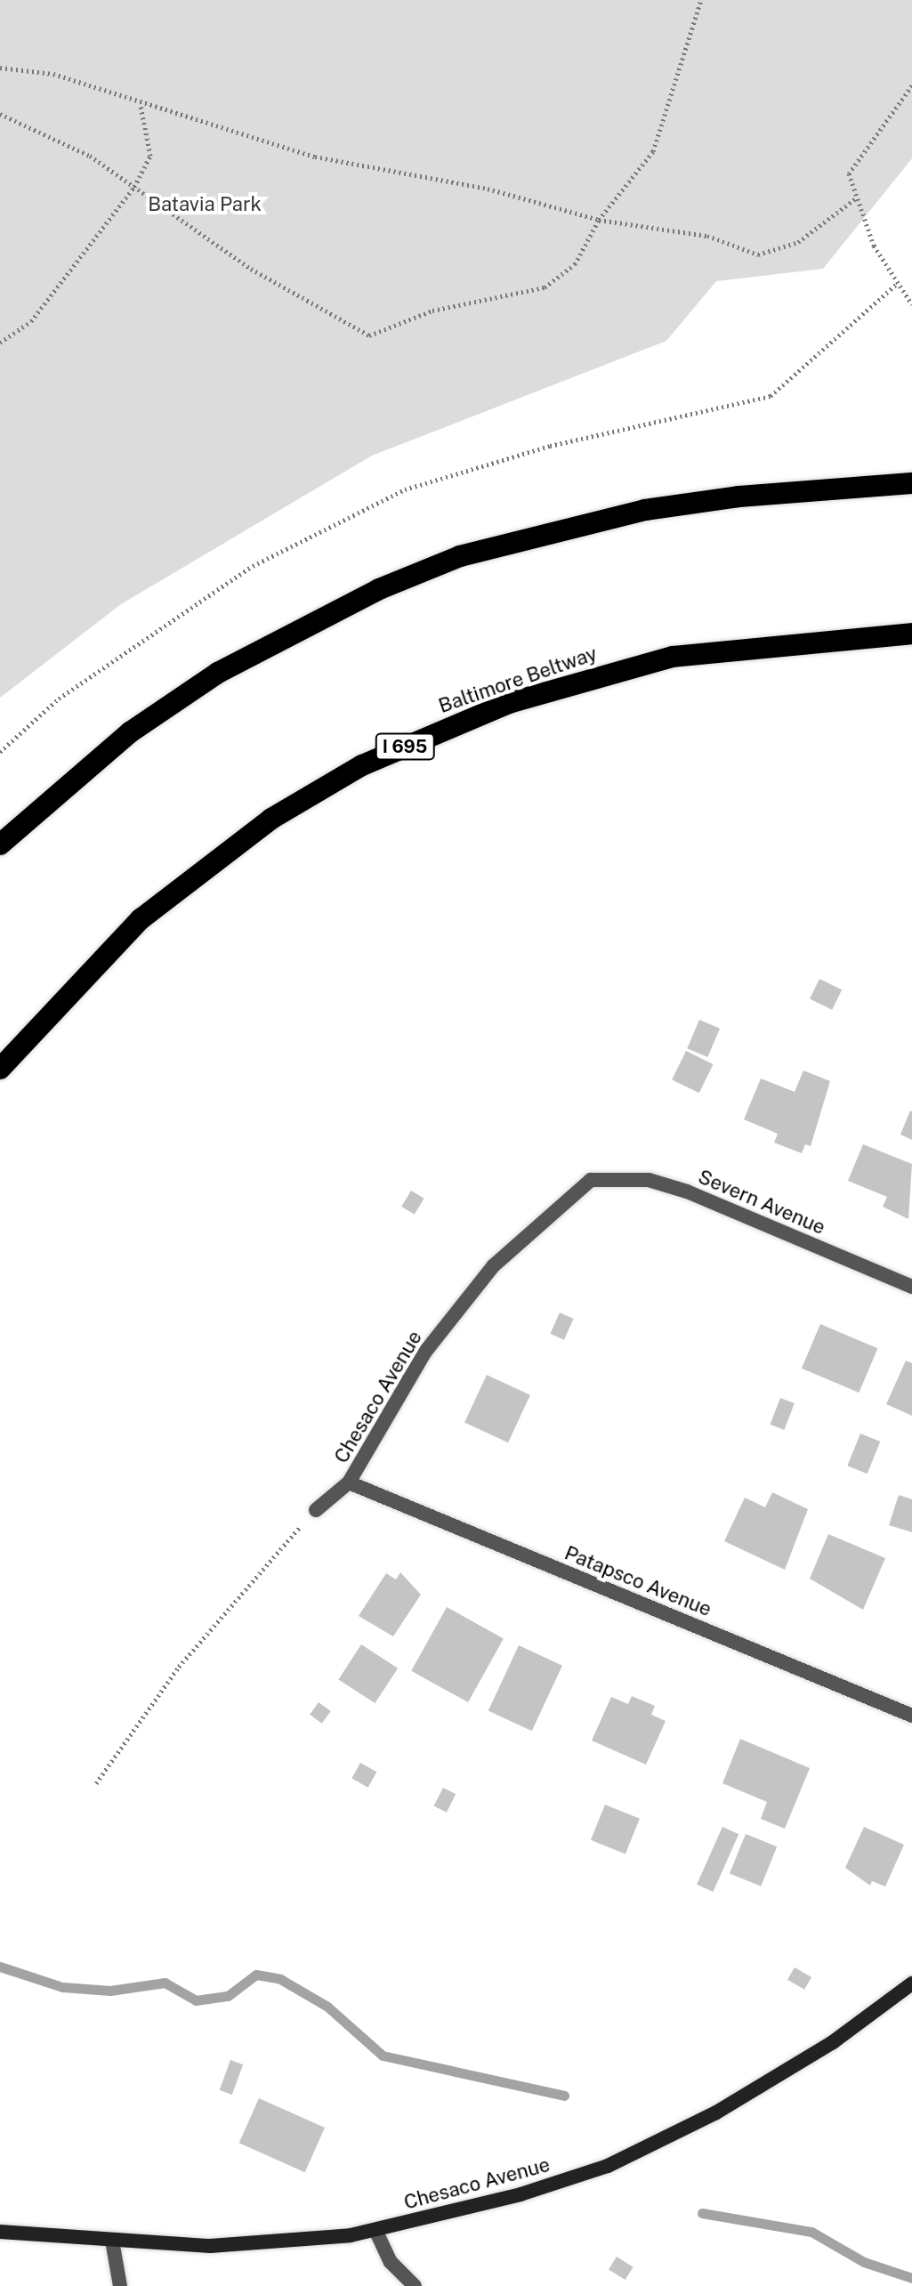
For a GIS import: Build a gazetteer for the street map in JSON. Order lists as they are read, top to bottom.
{
  "streets": {
    "highway": ["Baltimore Beltway", "I 695"],
    "street": ["Severn Avenue", "Chesaco Avenue", "Patapsco Avenue"]
  },
  "crossings": [
    ["Severn Avenue", "Chesaco Avenue"],
    ["Chesaco Avenue", "Patapsco Avenue"]
  ],
  "parks": ["Batavia Park"]
}
